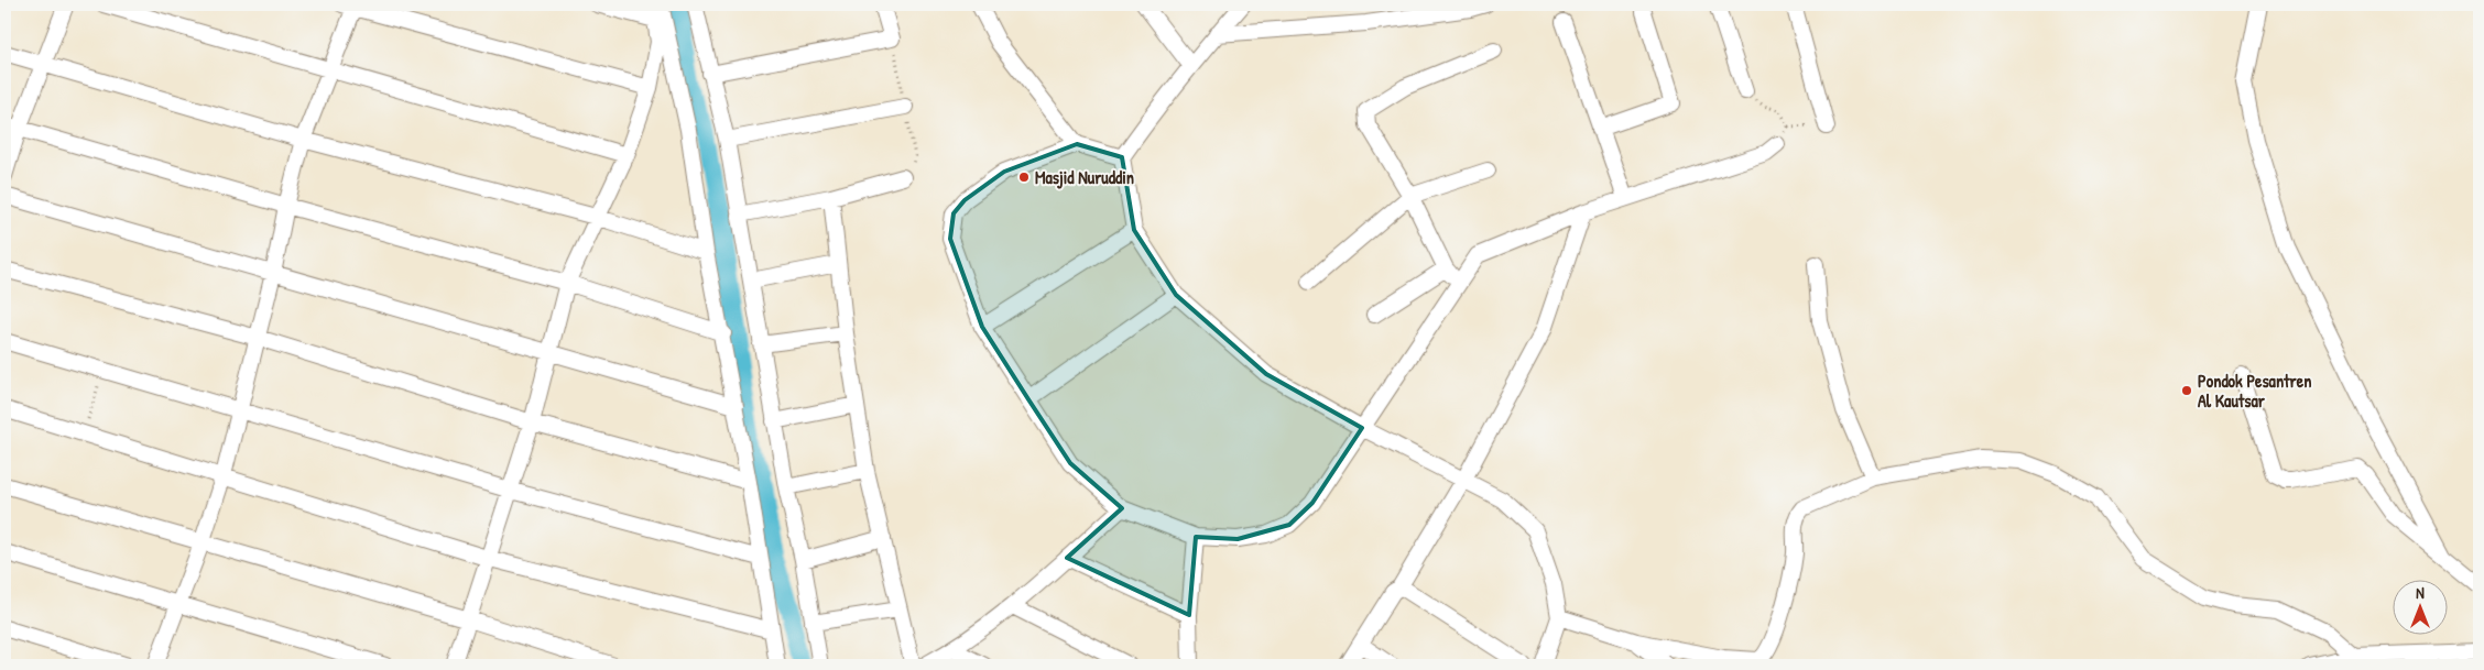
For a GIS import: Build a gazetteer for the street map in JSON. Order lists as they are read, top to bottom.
{
  "places": ["Masjid Nuruddin", "Pondok Pesantren Al Kautsar"],
  "north": "top"
}
